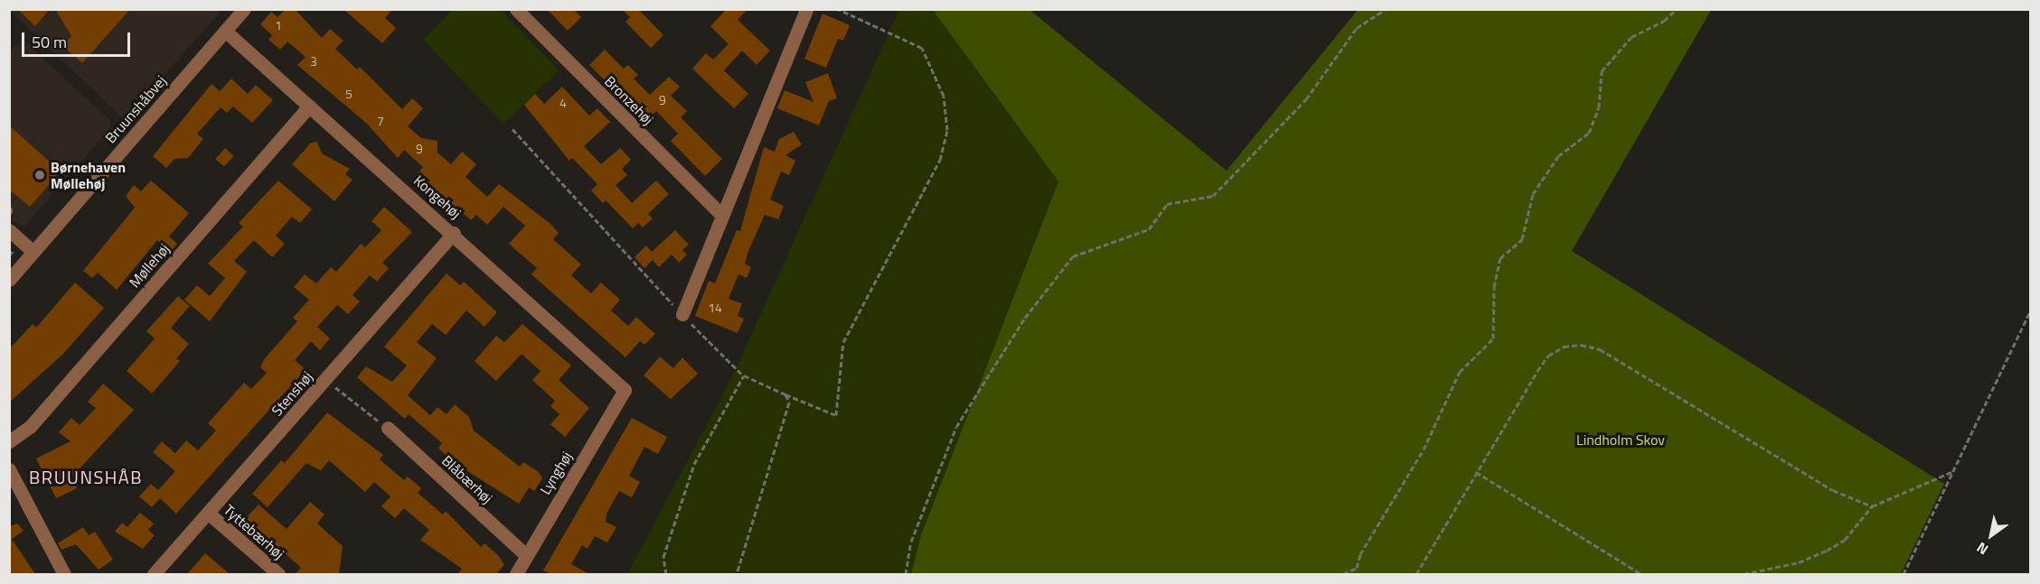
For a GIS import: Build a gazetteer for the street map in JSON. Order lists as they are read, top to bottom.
{
  "streets": {
    "street": [
      "Bronzehøj",
      "Bruunshåbvej",
      "Kongehøj",
      "Møllehøj",
      "Stenshøj",
      "Lynghøj",
      "Blåbærhøj",
      "Tyttebærhøj"
    ]
  },
  "crossings": [
    ["Bruunshåbvej", "Kongehøj"],
    ["Kongehøj", "Møllehøj"],
    ["Kongehøj", "Stenshøj"],
    ["Kongehøj", "Lynghøj"],
    ["Stenshøj", "Tyttebærhøj"],
    ["Lynghøj", "Blåbærhøj"]
  ],
  "districts": ["BRUUNSHÅB"],
  "parks": ["Lindholm Skov"],
  "places": ["Børnehaven Møllehøj"],
  "house_numbers": [
    "1",
    "3",
    "5",
    "9",
    "4",
    "7",
    "9",
    "14"
  ],
  "scale_bar": "50 m",
  "north": "bottom left"
}
